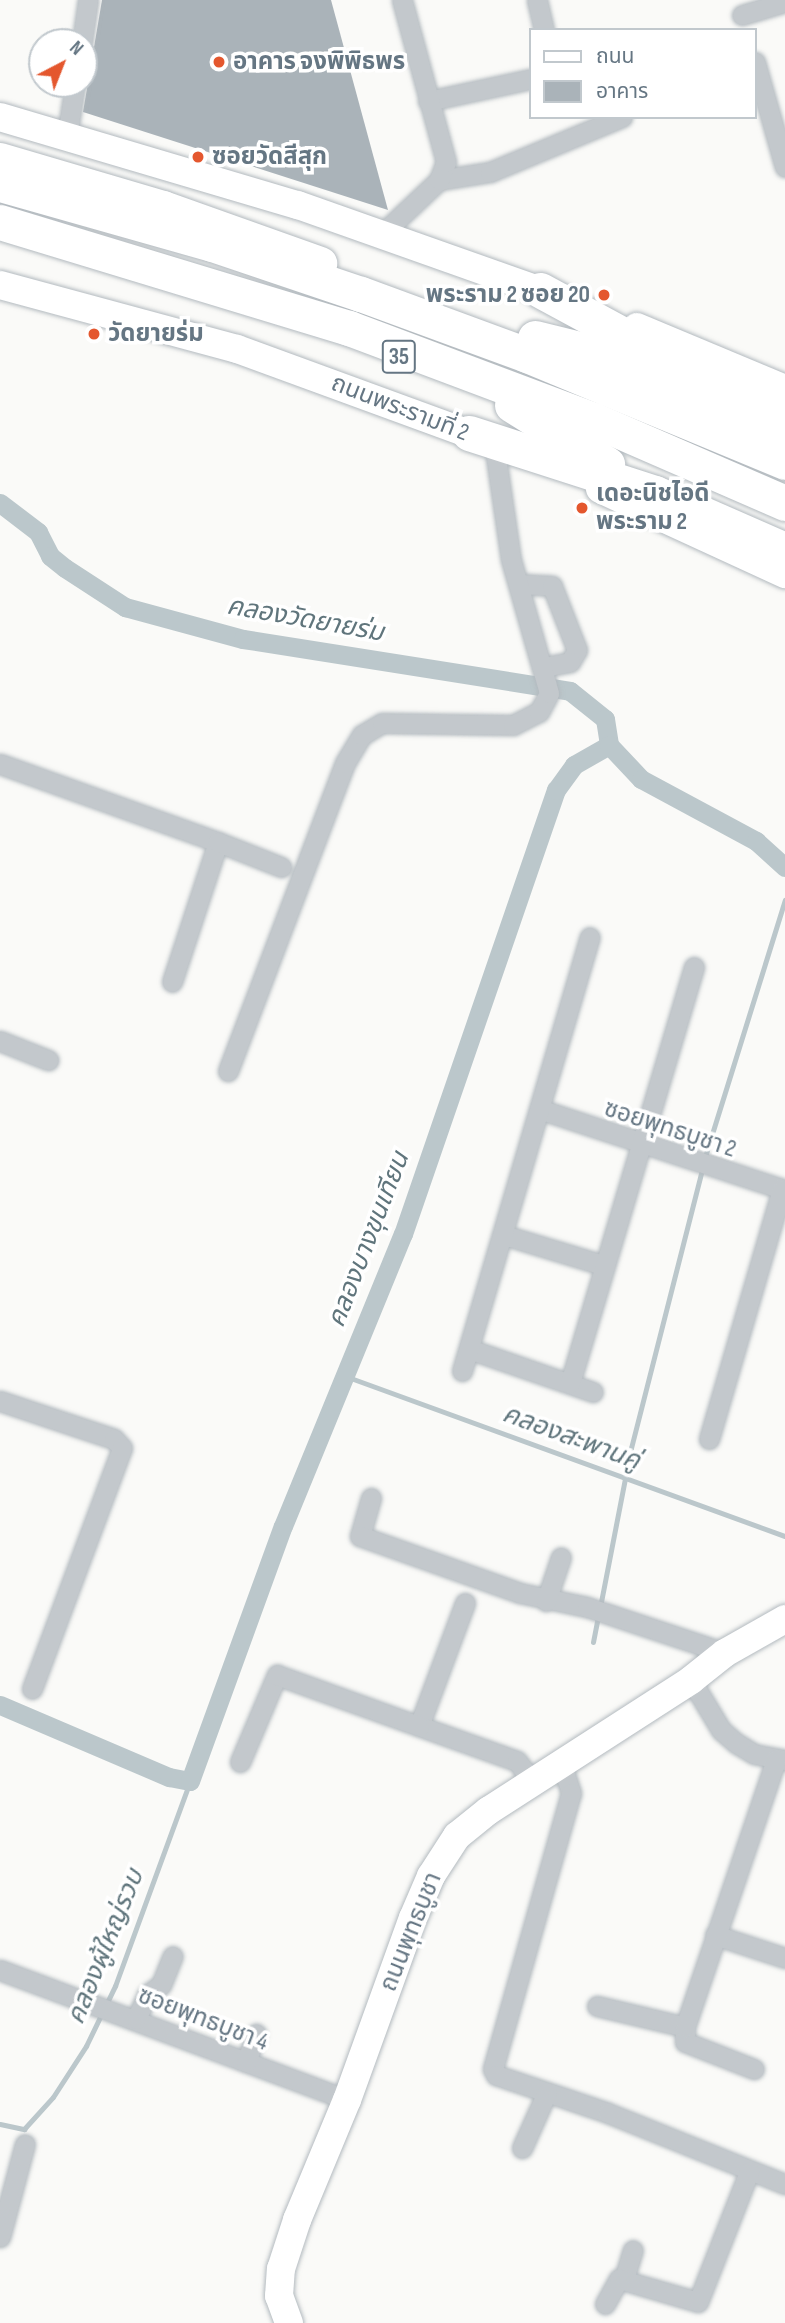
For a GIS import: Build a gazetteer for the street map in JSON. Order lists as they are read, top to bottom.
{
  "streets": {
    "highway": ["35", "ถนนพระรามที่ 2"],
    "main road": ["ถนนพุทธบูชา"],
    "street": ["ซอยพุทธบูชา 2", "ซอยพุทธบูชา 4"]
  },
  "crossings": [
    ["ถนนพุทธบูชา", "ซอยพุทธบูชา 4"]
  ],
  "water": [
    "คลองวัดยายร่ม",
    "คลองบางขุนเทียน",
    "คลองสะพานคู่",
    "คลองผู้ใหญ่รวบ"
  ],
  "places": [
    "อาคาร จงพิพิธพร",
    "ซอยวัดสีสุก",
    "พระราม 2 ซอย 20",
    "วัดยายร่ม",
    "เดอะนิชไอดี พระราม 2"
  ],
  "legend": ["ถนน", "อาคาร"],
  "north": "top right"
}
